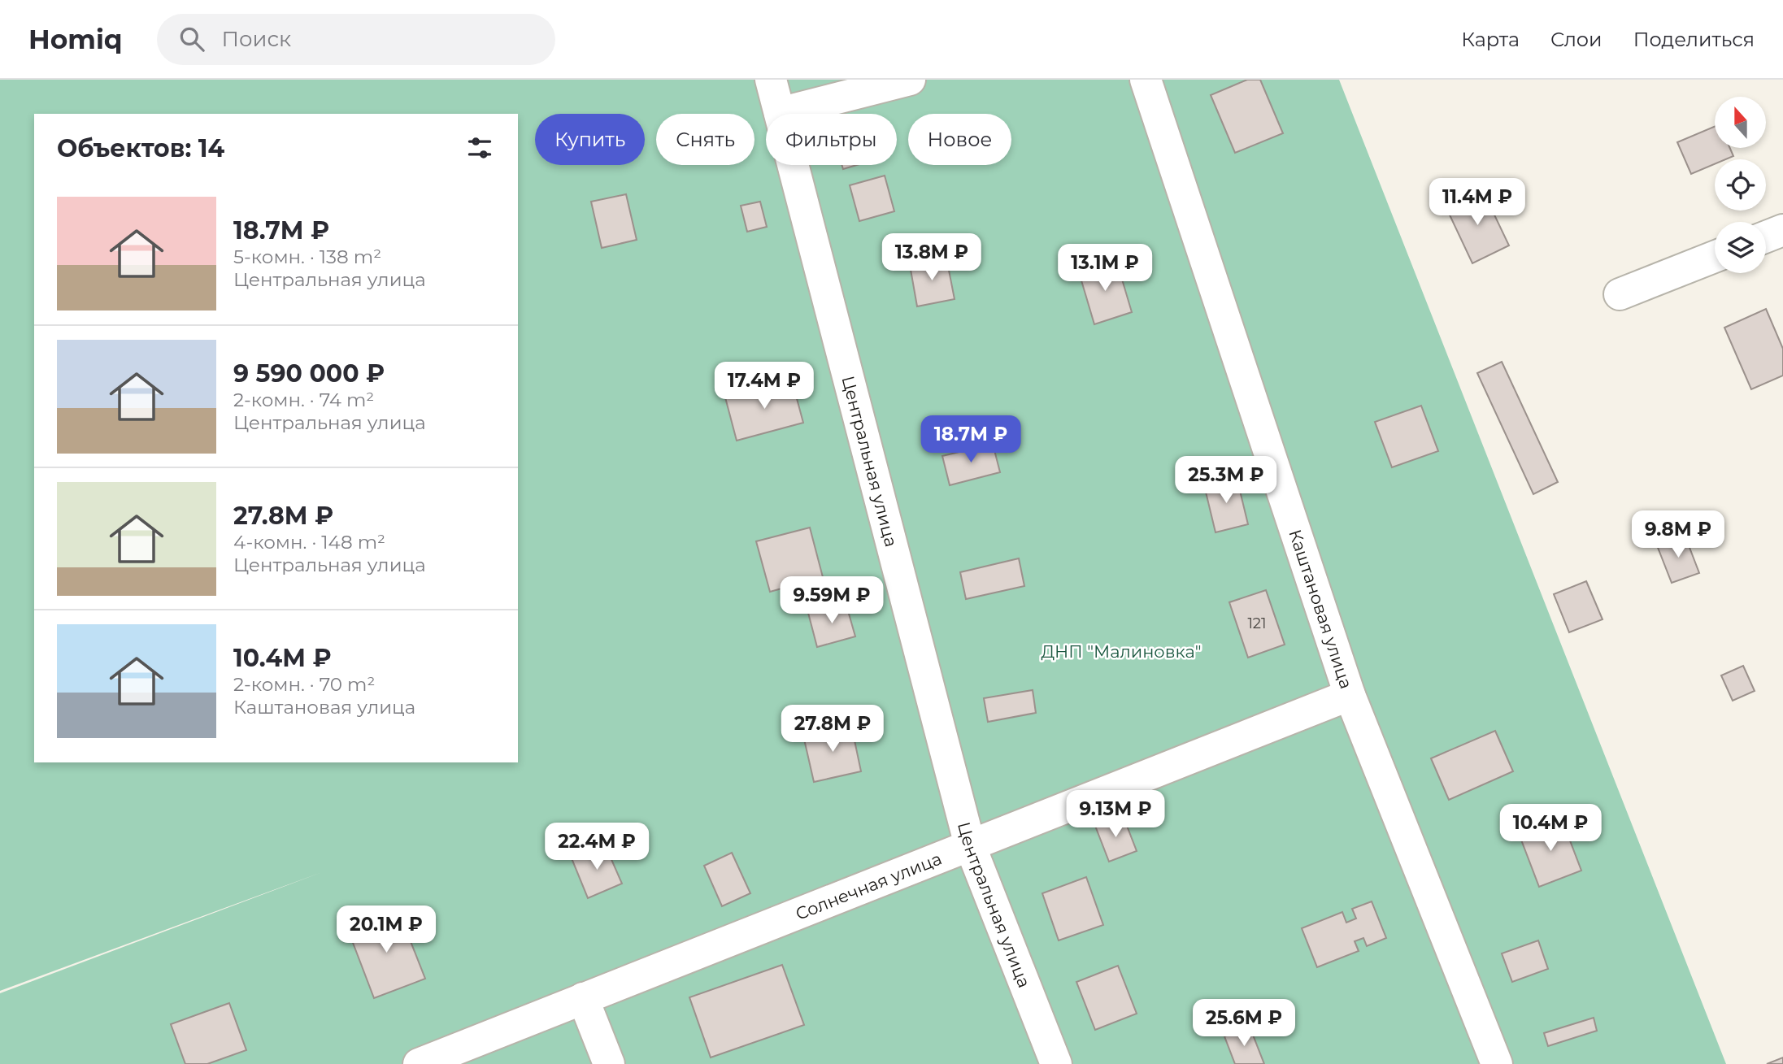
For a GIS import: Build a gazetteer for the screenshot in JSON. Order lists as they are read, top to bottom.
{
  "streets": {
    "street": ["Центральная улица", "Каштановая улица", "Солнечная улица"]
  },
  "crossings": [
    ["Центральная улица", "Солнечная улица"],
    ["Каштановая улица", "Солнечная улица"]
  ],
  "parks": ["ДНП \"Малиновка\""],
  "house_numbers": ["121"],
  "north": "top",
  "page": {
    "header": "Homiq",
    "search": "Поиск",
    "nav": ["Карта", "Слои", "Поделиться"],
    "chip": [
      "Купить",
      "Снять",
      "Фильтры",
      "Новое"
    ],
    "heading": "Объектов: 14",
    "price": [
      "11.4M ₽",
      "13.8M ₽",
      "13.1M ₽",
      "17.4M ₽",
      "18.7M ₽",
      "25.3M ₽",
      "9.8M ₽",
      "9.59M ₽",
      "27.8M ₽",
      "9.13M ₽",
      "10.4M ₽",
      "22.4M ₽",
      "20.1M ₽",
      "25.6M ₽"
    ],
    "list": [
      {
        "name": "18.7M ₽",
        "note": "5-комн. · 138 m² · Центральная улица"
      },
      {
        "name": "9 590 000 ₽",
        "note": "2-комн. · 74 m² · Центральная улица"
      },
      {
        "name": "27.8M ₽",
        "note": "4-комн. · 148 m² · Центральная улица"
      },
      {
        "name": "10.4M ₽",
        "note": "2-комн. · 70 m² · Каштановая улица"
      }
    ]
  }
}
